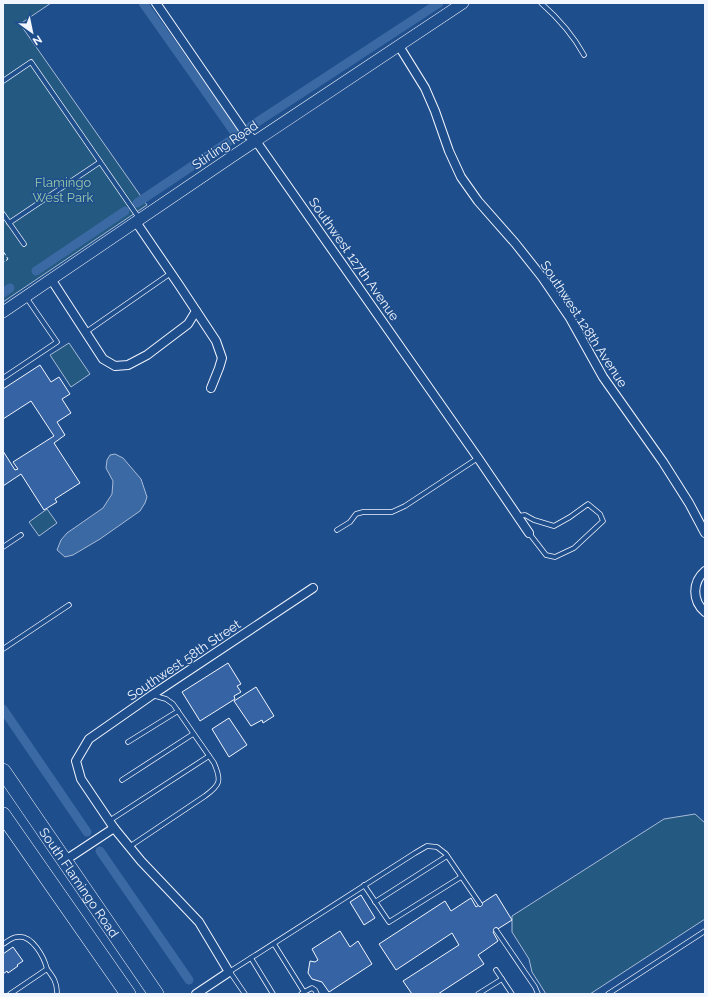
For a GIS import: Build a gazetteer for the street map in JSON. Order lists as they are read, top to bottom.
{
  "streets": {
    "highway": ["South Flamingo Road"],
    "street": [
      "Stirling Road",
      "Southwest 127th Avenue",
      "Southwest 128th Avenue",
      "Southwest 58th Street"
    ]
  },
  "crossings": [
    ["Stirling Road", "Southwest 127th Avenue"],
    ["Stirling Road", "Southwest 128th Avenue"]
  ],
  "parks": ["Flamingo West Park"],
  "north": "bottom right"
}
